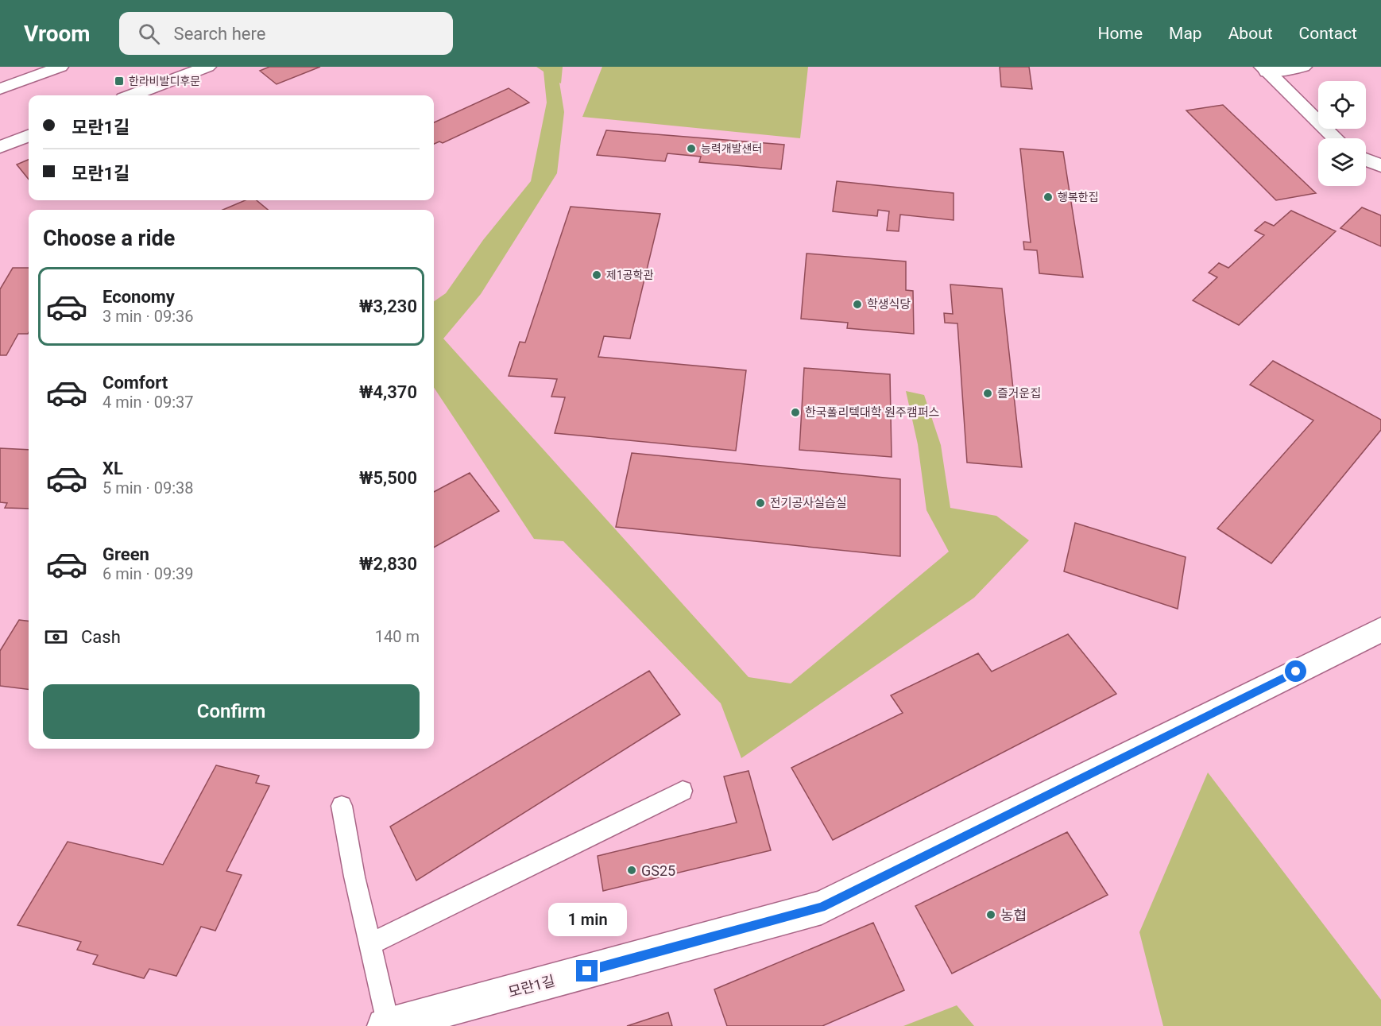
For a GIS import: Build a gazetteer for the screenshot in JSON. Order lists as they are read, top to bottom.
{
  "streets": {
    "street": ["모란1길"]
  },
  "places": {
    "transit": ["한라비발디후문"],
    "other": [
      "능력개발샌터",
      "행복한집",
      "제1공학관",
      "학생식당",
      "즐거운집",
      "한국폴리텍대학 원주캠퍼스",
      "전기공사실습실",
      "GS25",
      "농협"
    ]
  },
  "page": {
    "header": "Vroom",
    "search": "Search here",
    "nav": [
      "Home",
      "Map",
      "About",
      "Contact"
    ],
    "banner": ["모란1길", "모란1길"],
    "heading": "Choose a ride",
    "list": [
      {
        "name": "Economy",
        "note": "3 min · 09:36",
        "value": "₩3,230"
      },
      {
        "name": "Comfort",
        "note": "4 min · 09:37",
        "value": "₩4,370"
      },
      {
        "name": "XL",
        "note": "5 min · 09:38",
        "value": "₩5,500"
      },
      {
        "name": "Green",
        "note": "6 min · 09:39",
        "value": "₩2,830"
      }
    ],
    "pay": ["Cash", "140 m"],
    "buttons": "Confirm",
    "bubble": "1 min"
  }
}
